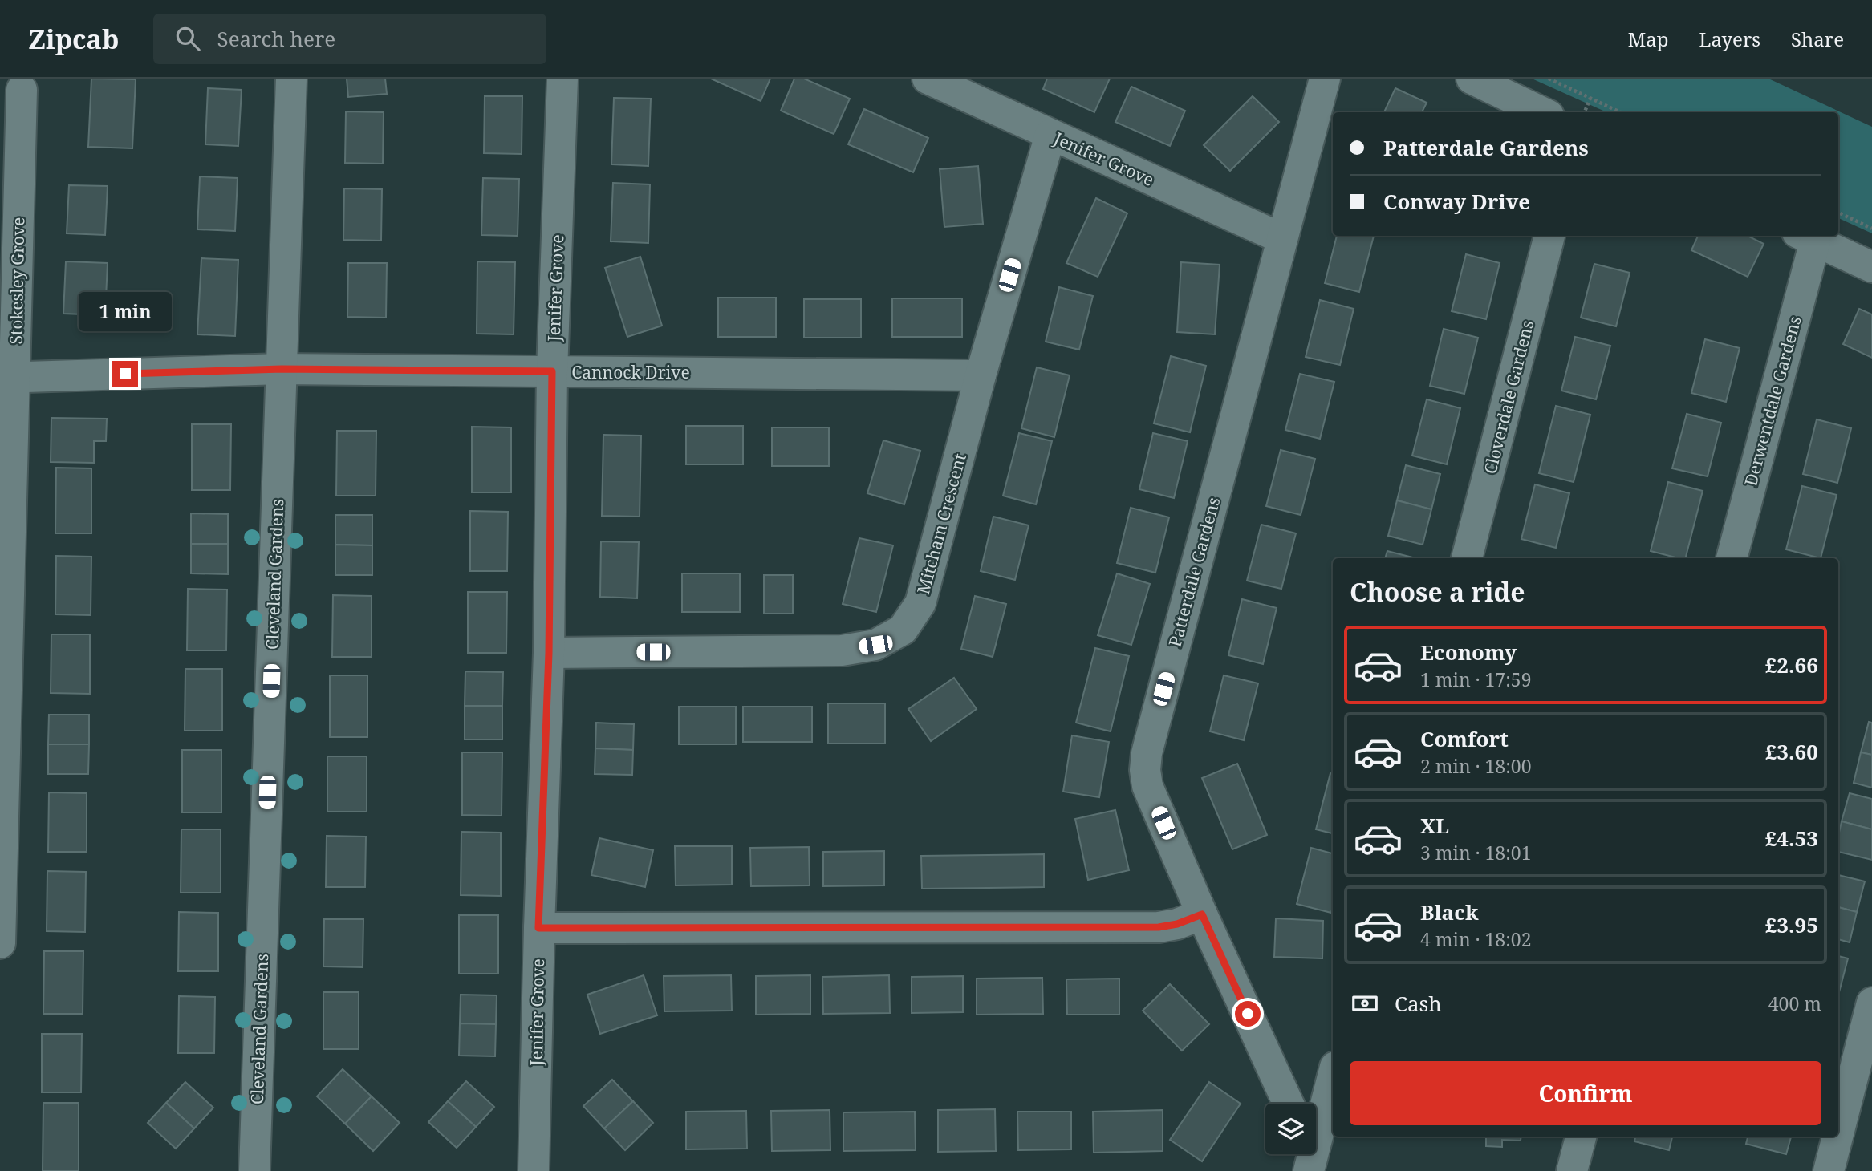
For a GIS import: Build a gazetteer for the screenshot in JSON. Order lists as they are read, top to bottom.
{
  "streets": {
    "street": [
      "Jenifer Grove",
      "Stokesley Grove",
      "Cannock Drive",
      "Cloverdale Gardens",
      "Derwentdale Gardens",
      "Mitcham Crescent",
      "Patterdale Gardens",
      "Cleveland Gardens"
    ]
  },
  "crossings": [
    ["Jenifer Grove", "Cannock Drive"],
    ["Jenifer Grove", "Mitcham Crescent"],
    ["Jenifer Grove", "Patterdale Gardens"],
    ["Stokesley Grove", "Cannock Drive"],
    ["Cannock Drive", "Mitcham Crescent"],
    ["Cannock Drive", "Cleveland Gardens"]
  ],
  "page": {
    "header": "Zipcab",
    "search": "Search here",
    "nav": ["Map", "Layers", "Share"],
    "banner": ["Patterdale Gardens", "Conway Drive"],
    "bubble": "1 min",
    "heading": "Choose a ride",
    "list": [
      {
        "name": "Economy",
        "note": "1 min · 17:59",
        "value": "£2.66"
      },
      {
        "name": "Comfort",
        "note": "2 min · 18:00",
        "value": "£3.60"
      },
      {
        "name": "XL",
        "note": "3 min · 18:01",
        "value": "£4.53"
      },
      {
        "name": "Black",
        "note": "4 min · 18:02",
        "value": "£3.95"
      }
    ],
    "pay": ["Cash", "400 m"],
    "buttons": "Confirm"
  }
}
